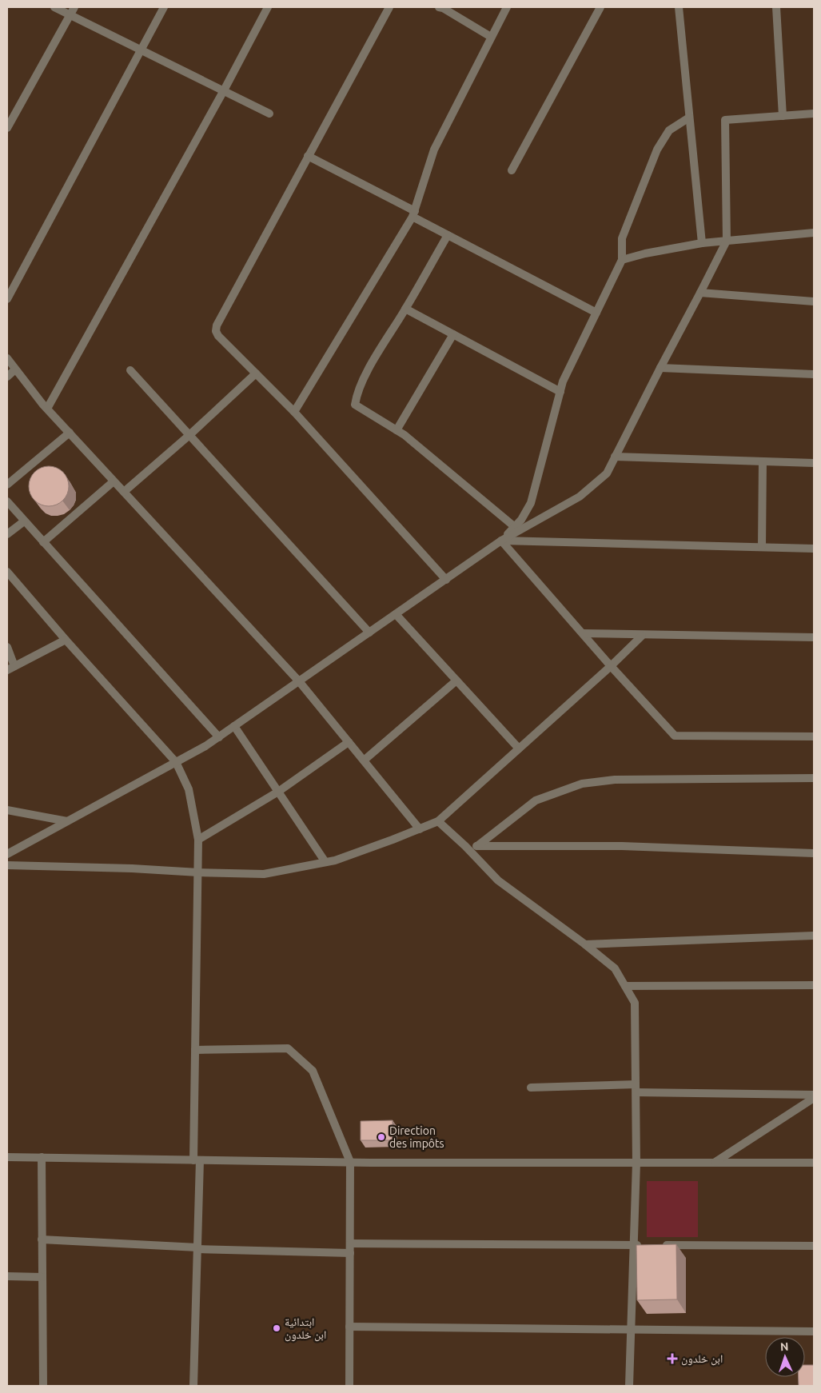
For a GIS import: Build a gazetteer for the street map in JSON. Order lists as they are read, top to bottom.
{
  "places": {
    "other": ["Direction des impôts", "ابتدائية ابن خلدون"],
    "health": ["ابن خلدون"]
  },
  "north": "top"
}
